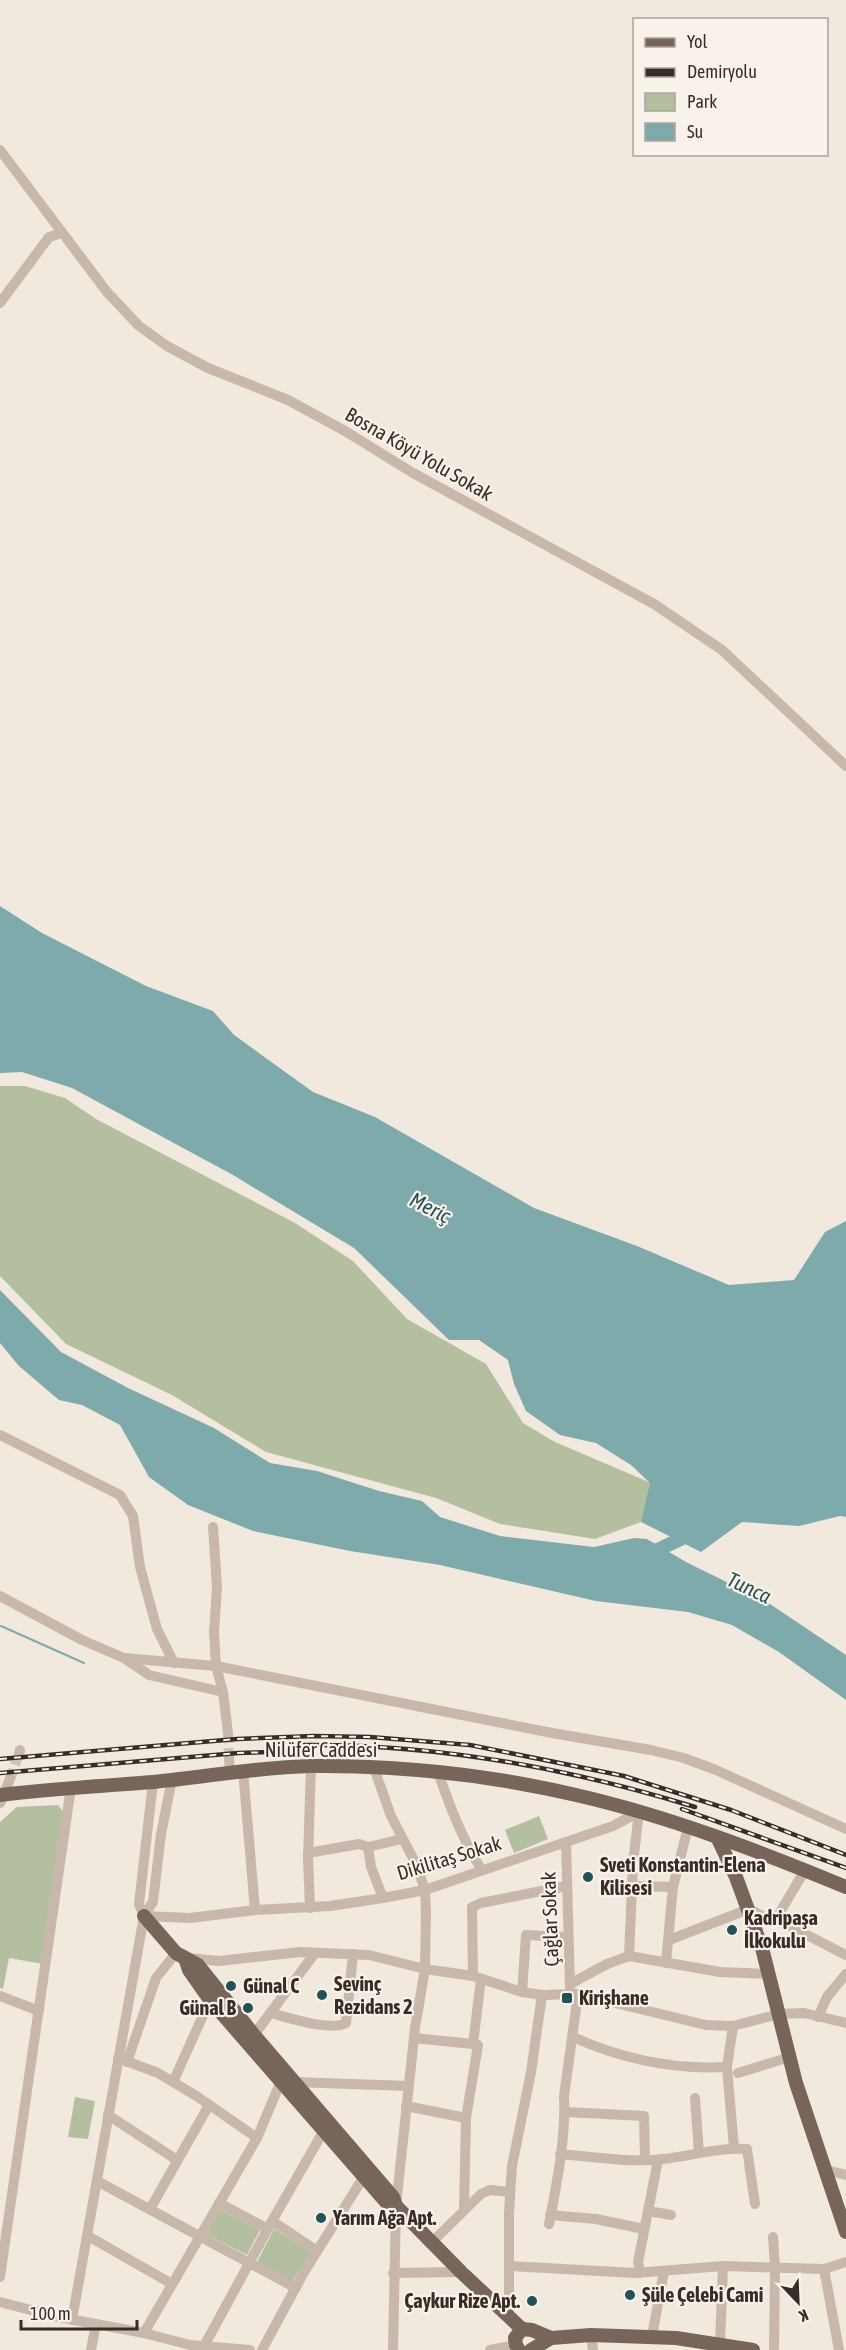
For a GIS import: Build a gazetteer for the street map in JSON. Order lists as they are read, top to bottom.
{
  "streets": {
    "main road": ["Nilüfer Caddesi"],
    "street": ["Bosna Köyü Yolu Sokak", "Dikilitaş Sokak", "Çağlar Sokak"]
  },
  "crossings": [
    ["Nilüfer Caddesi", "Dikilitaş Sokak"],
    ["Dikilitaş Sokak", "Çağlar Sokak"]
  ],
  "water": ["Meriç", "Tunca"],
  "places": {
    "other": [
      "Sveti Konstantin-Elena Kilisesi",
      "Kadripaşa İlkokulu",
      "Günal C",
      "Sevinç Rezidans 2",
      "Günal B",
      "Yarım Ağa Apt.",
      "Şüle Çelebi Cami",
      "Çaykur Rize Apt."
    ],
    "transit": ["Kirişhane"]
  },
  "legend": [
    "Yol",
    "Demiryolu",
    "Park",
    "Su"
  ],
  "scale_bar": "100 m",
  "north": "bottom right"
}
